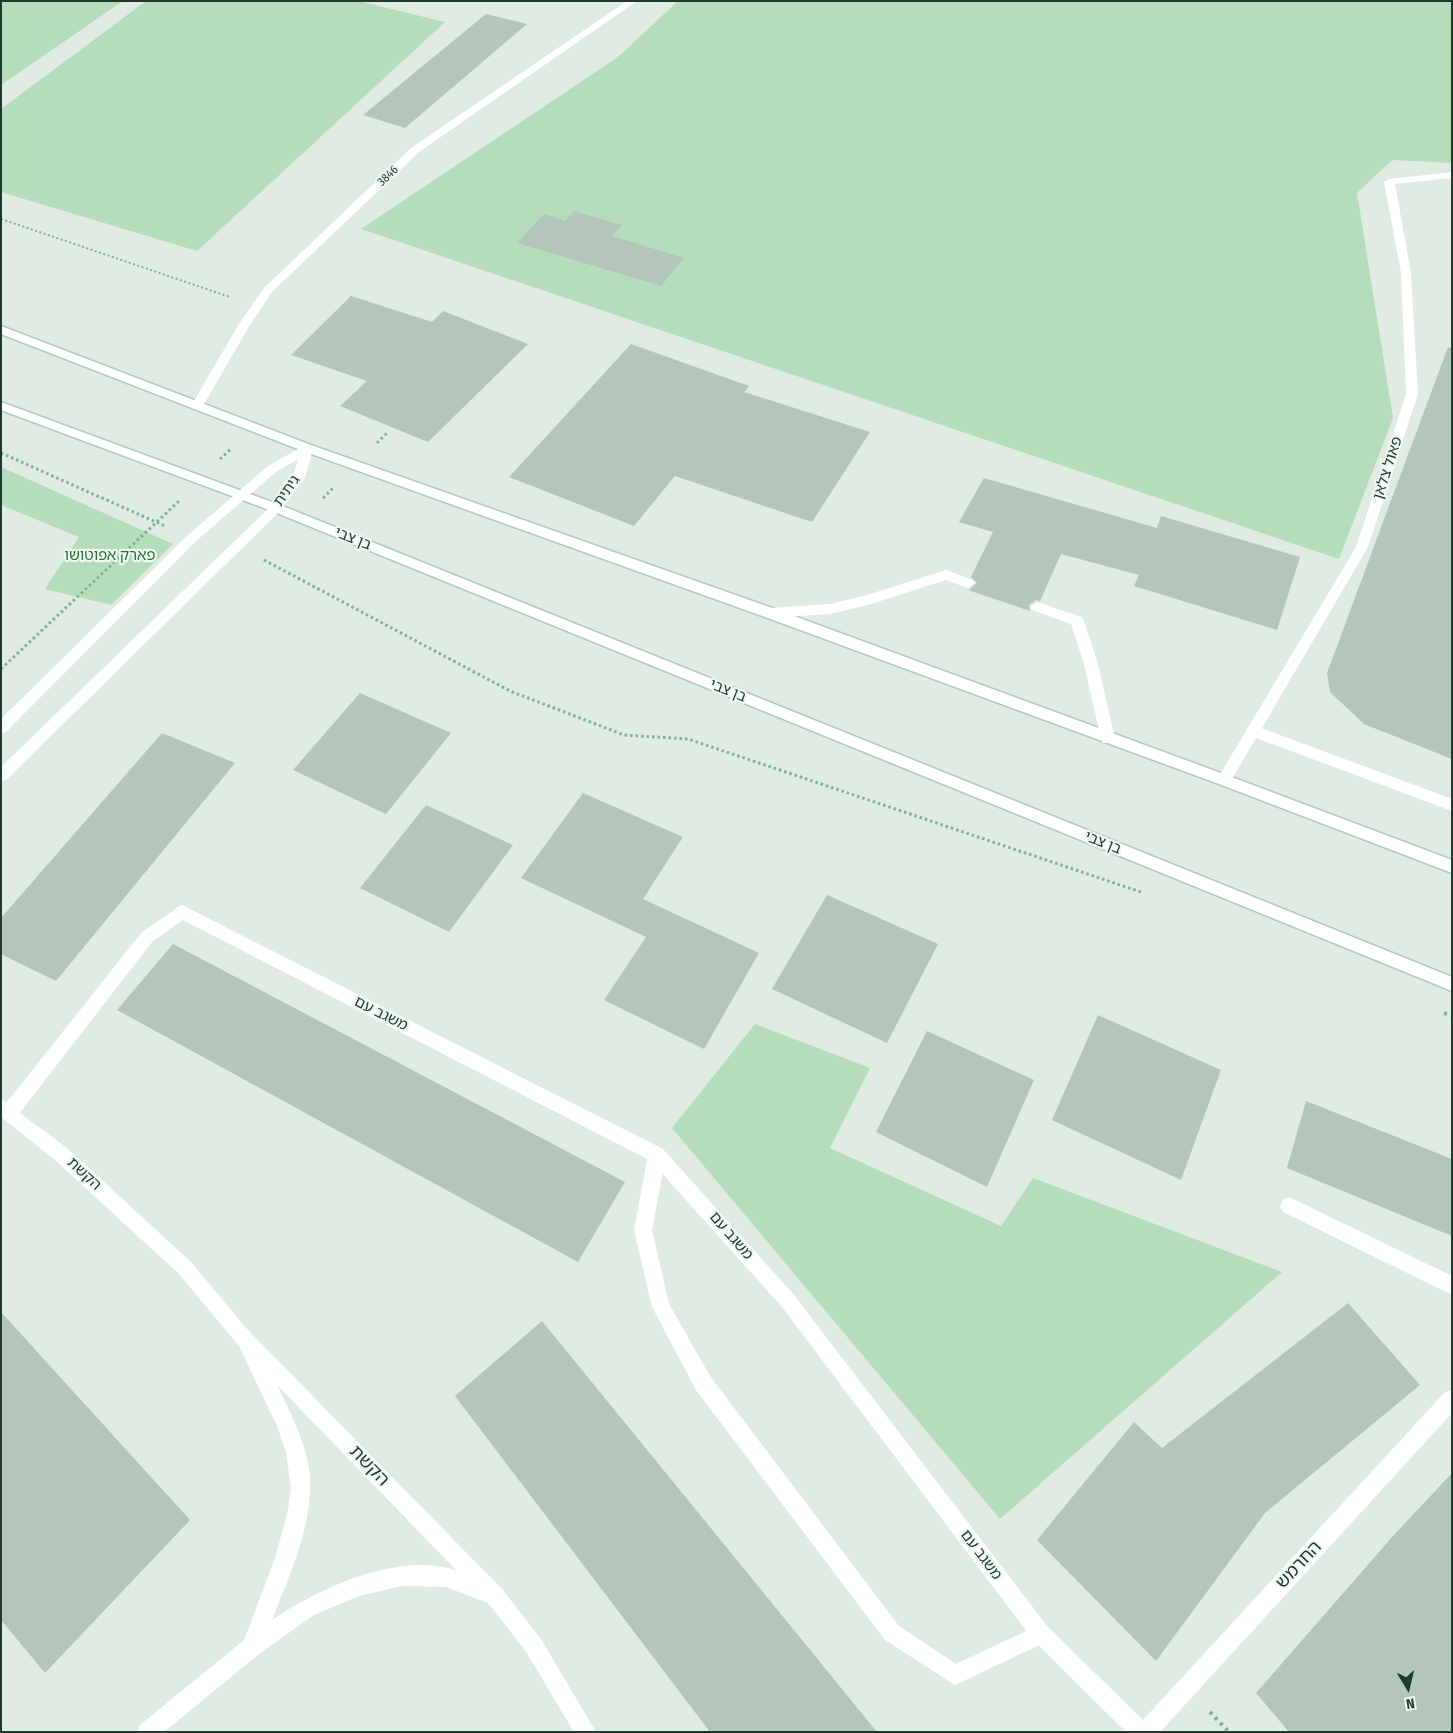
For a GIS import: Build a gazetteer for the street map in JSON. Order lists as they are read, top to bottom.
{
  "streets": {
    "street": [
      "3846",
      "פאול צלאן",
      "גיתית",
      "בן צבי",
      "משגב עם",
      "הקשת",
      "החרמש"
    ]
  },
  "crossings": [
    ["גיתית", "בן צבי"],
    ["משגב עם", "הקשת"]
  ],
  "parks": ["פארק אפוטושו"],
  "north": "bottom"
}
